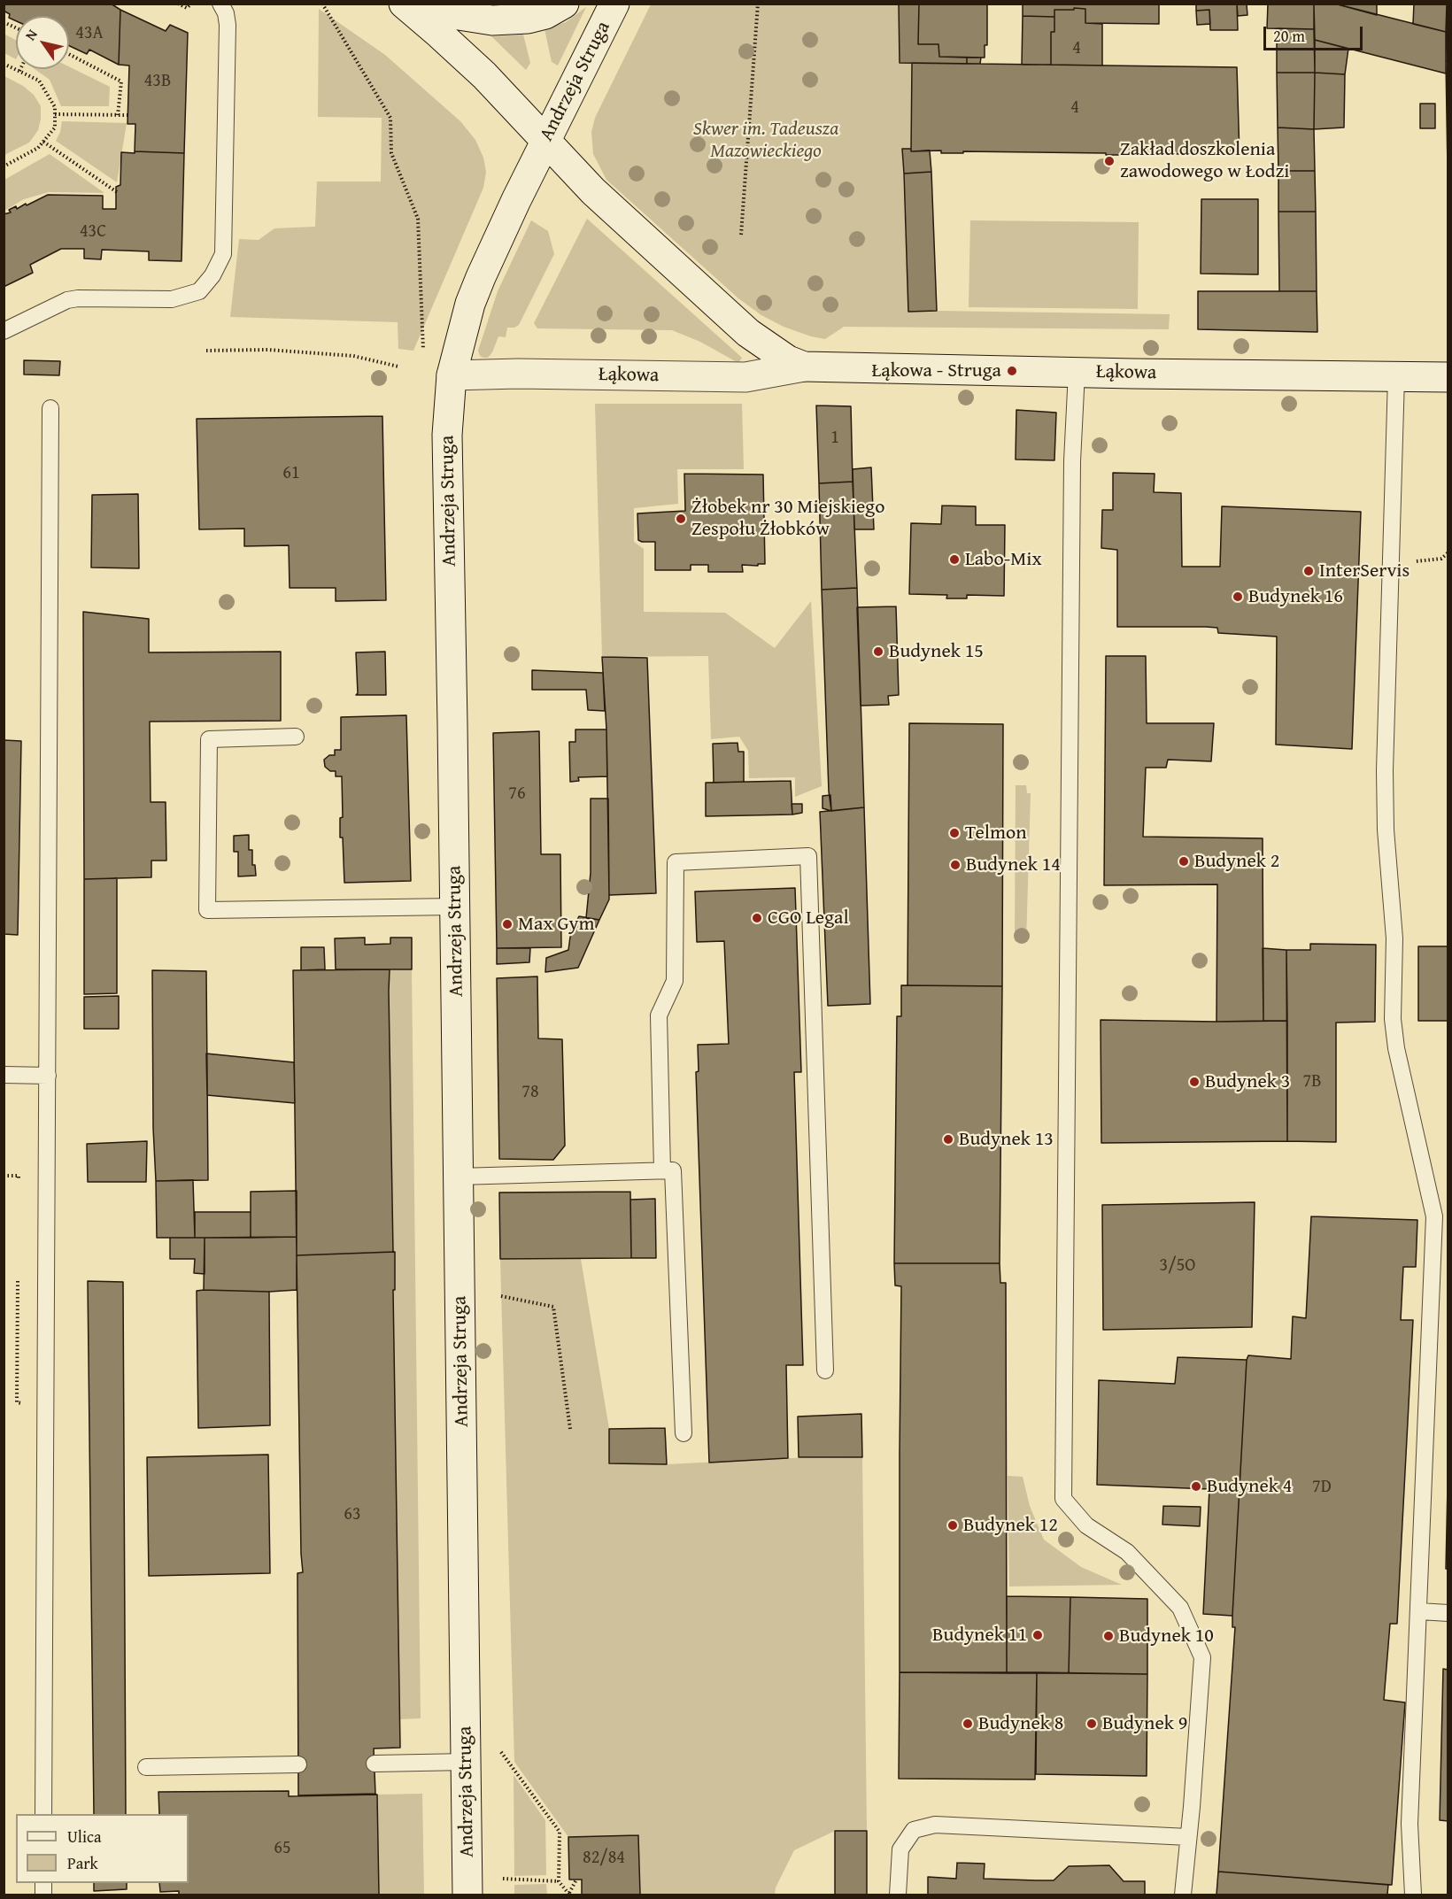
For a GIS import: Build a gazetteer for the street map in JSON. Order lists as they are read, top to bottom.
{
  "streets": {
    "street": ["Andrzeja Struga", "Łąkowa"]
  },
  "crossings": [
    ["Andrzeja Struga", "Łąkowa"]
  ],
  "parks": ["Skwer im. Tadeusza Mazowieckiego"],
  "places": [
    "Zakład doszkolenia zawodowego w Łodzi",
    "Łąkowa - Struga",
    "Żłobek nr 30 Miejskiego Zespołu Żłobków",
    "Labo-Mix",
    "InterServis",
    "Budynek 16",
    "Budynek 15",
    "Telmon",
    "Budynek 2",
    "Budynek 14",
    "CGO Legal",
    "Max Gym",
    "Budynek 3",
    "Budynek 13",
    "Budynek 4",
    "Budynek 12",
    "Budynek 11",
    "Budynek 10",
    "Budynek 8",
    "Budynek 9"
  ],
  "house_numbers": [
    "43A",
    "4",
    "43B",
    "4",
    "43C",
    "1",
    "61",
    "76",
    "7B",
    "78",
    "3/5O",
    "7D",
    "63",
    "65",
    "82/84"
  ],
  "legend": ["Ulica", "Park"],
  "scale_bar": "20 m",
  "north": "top left"
}
